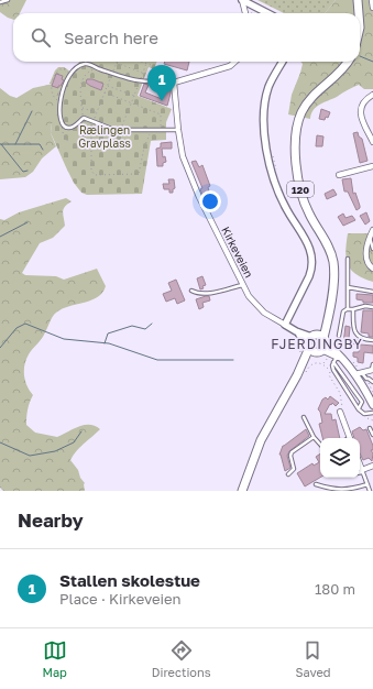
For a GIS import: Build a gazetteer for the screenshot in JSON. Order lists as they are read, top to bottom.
{
  "streets": {
    "main road": ["120"],
    "street": ["Kirkeveien"]
  },
  "crossings": [
    ["120", "Kirkeveien"]
  ],
  "districts": ["FJERDINGBY"],
  "parks": ["Rælingen Gravplass"],
  "page": {
    "search": "Search here",
    "pins": "1",
    "heading": "Nearby",
    "list": [
      {
        "mark": "1",
        "name": "Stallen skolestue",
        "note": "Place · Kirkeveien",
        "value": "180 m"
      }
    ],
    "nav": ["Map", "Directions", "Saved"]
  }
}
